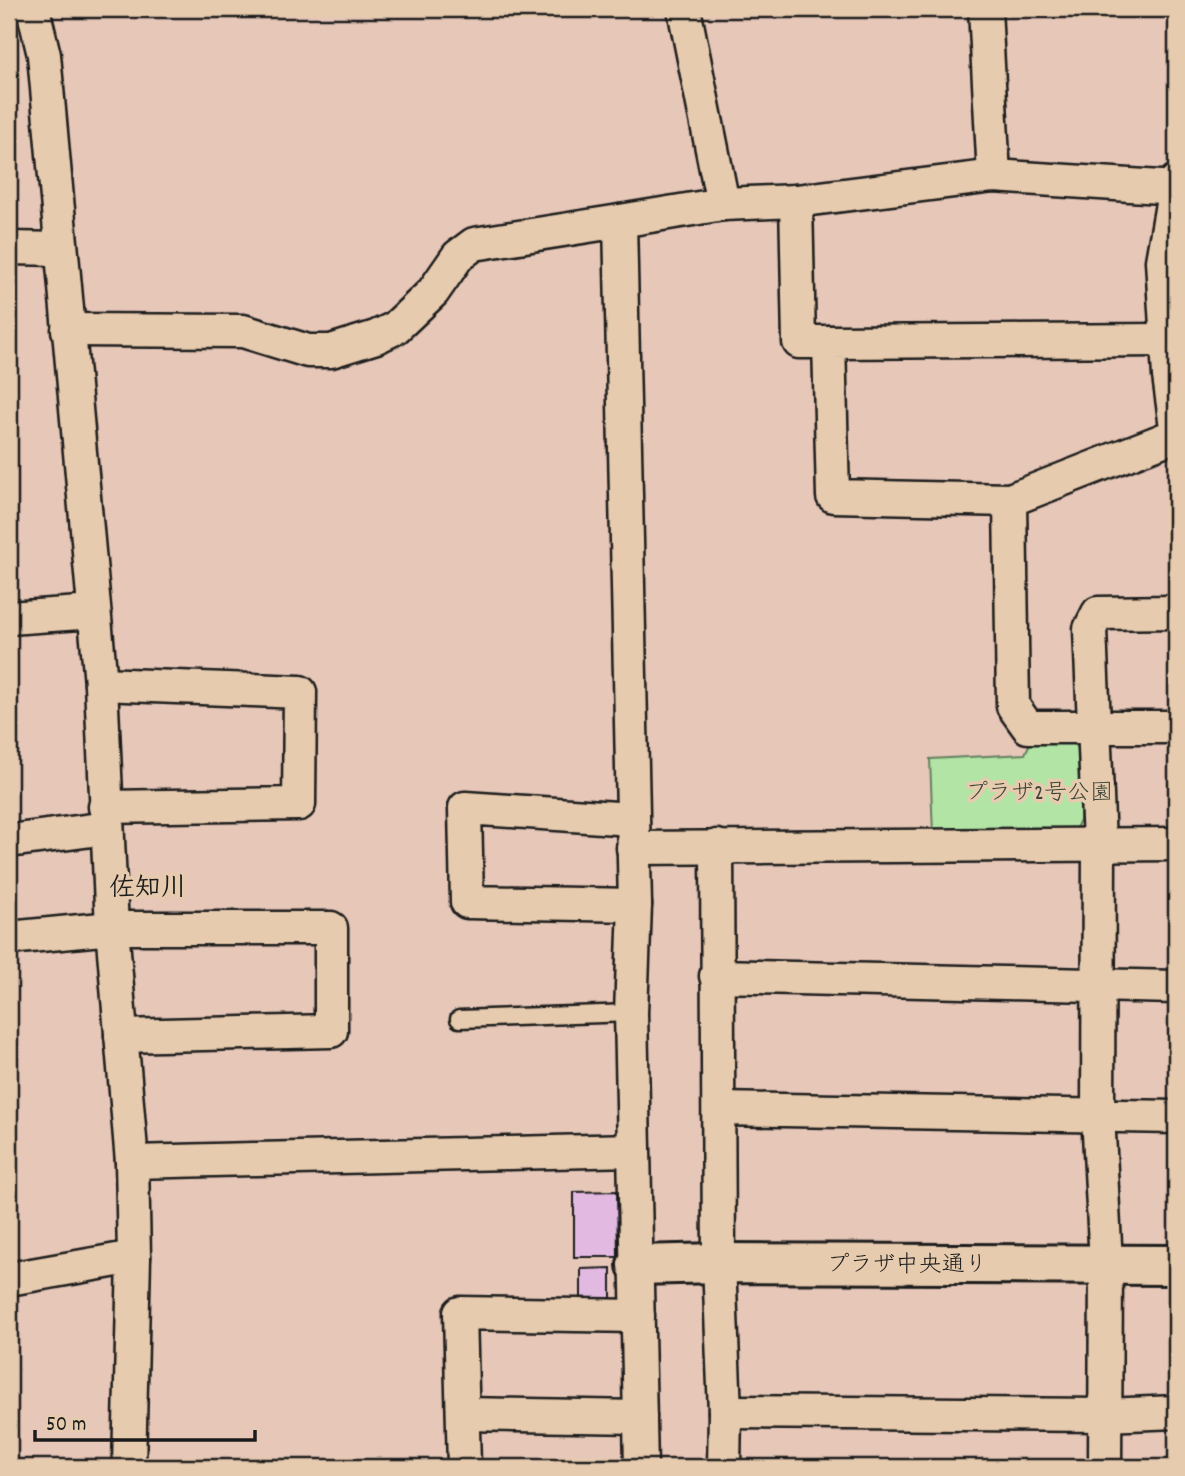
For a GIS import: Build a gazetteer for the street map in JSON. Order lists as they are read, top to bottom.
{
  "streets": {
    "street": ["プラザ中央通り"]
  },
  "districts": ["佐知川"],
  "parks": ["プラザ2号公園"],
  "scale_bar": "50 m"
}
